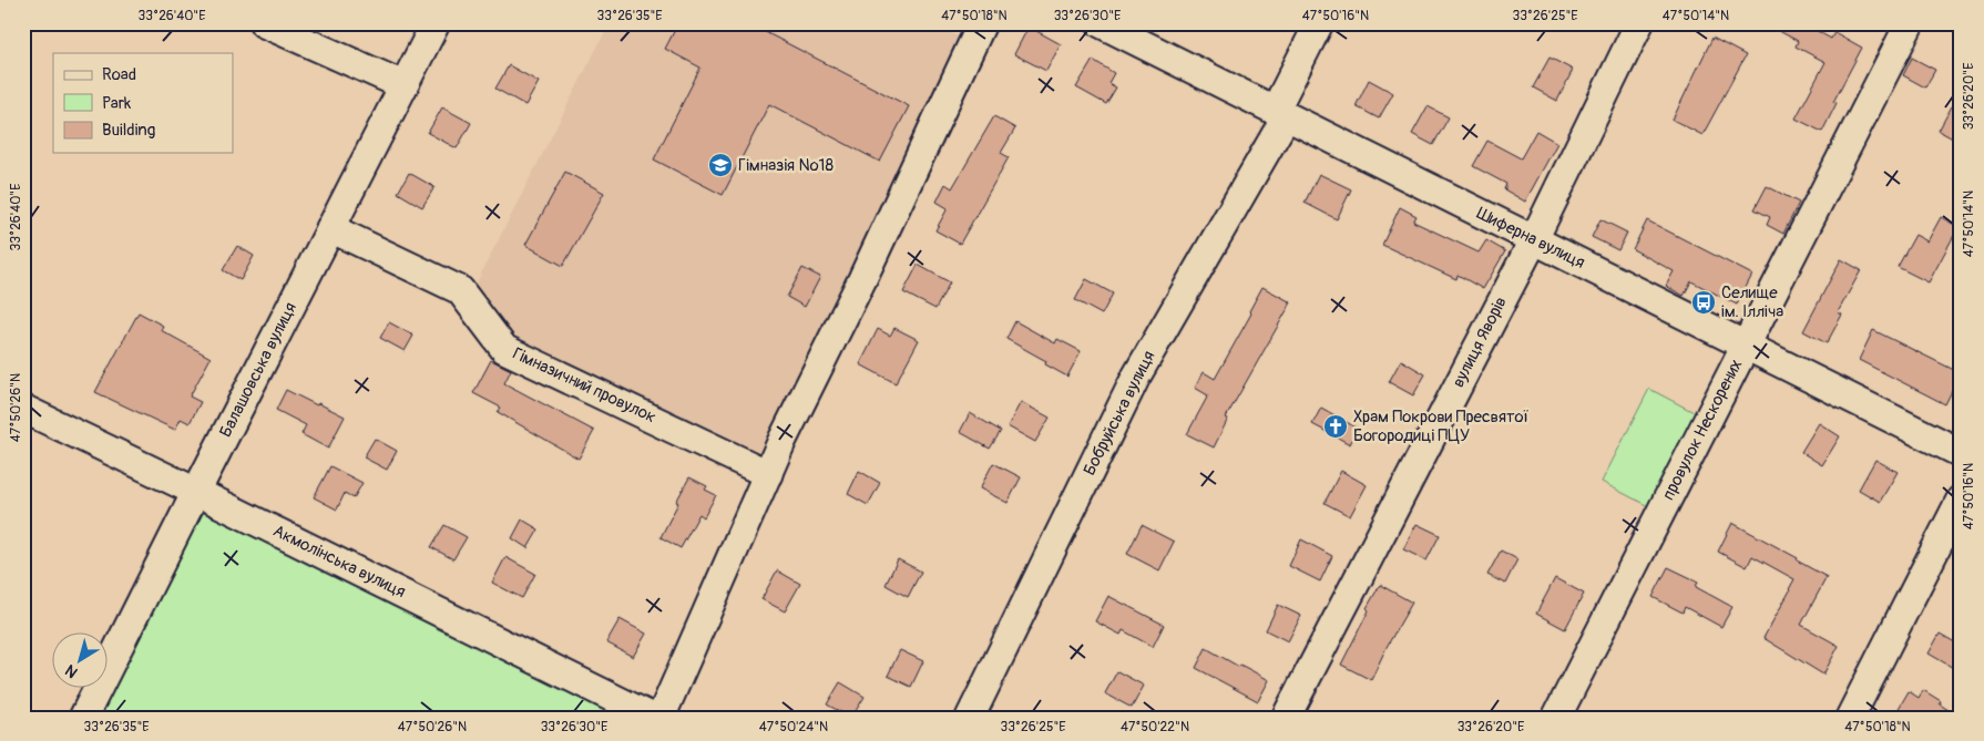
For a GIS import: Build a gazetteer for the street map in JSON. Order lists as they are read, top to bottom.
{
  "streets": {
    "street": [
      "Шиферна вулиця",
      "вулиця Яворів",
      "Балашовська вулиця",
      "Гімназичний провулок",
      "Бобруйська вулиця",
      "провулок Нескорених",
      "Акмолінська вулиця"
    ]
  },
  "crossings": [
    ["Шиферна вулиця", "вулиця Яворів"],
    ["Шиферна вулиця", "Бобруйська вулиця"],
    ["Шиферна вулиця", "провулок Нескорених"],
    ["Балашовська вулиця", "Гімназичний провулок"],
    ["Балашовська вулиця", "Акмолінська вулиця"]
  ],
  "places": {
    "school or university": ["Гімназія №18"],
    "bus stop": ["Селище ім. Ілліча"],
    "church": ["Храм Покрови Пресвятої Богородиці ПЦУ"]
  },
  "legend": ["Road", "Park", "Building"],
  "north": "bottom left",
  "coordinates": [
    "33°26'40\"E",
    "33°26'35\"E",
    "47°50'18\"N",
    "33°26'30\"E",
    "47°50'16\"N",
    "33°26'25\"E",
    "47°50'14\"N",
    "33°26'20\"E",
    "47°50'26\"N",
    "47°50'24\"N",
    "47°50'22\"N"
  ]
}
